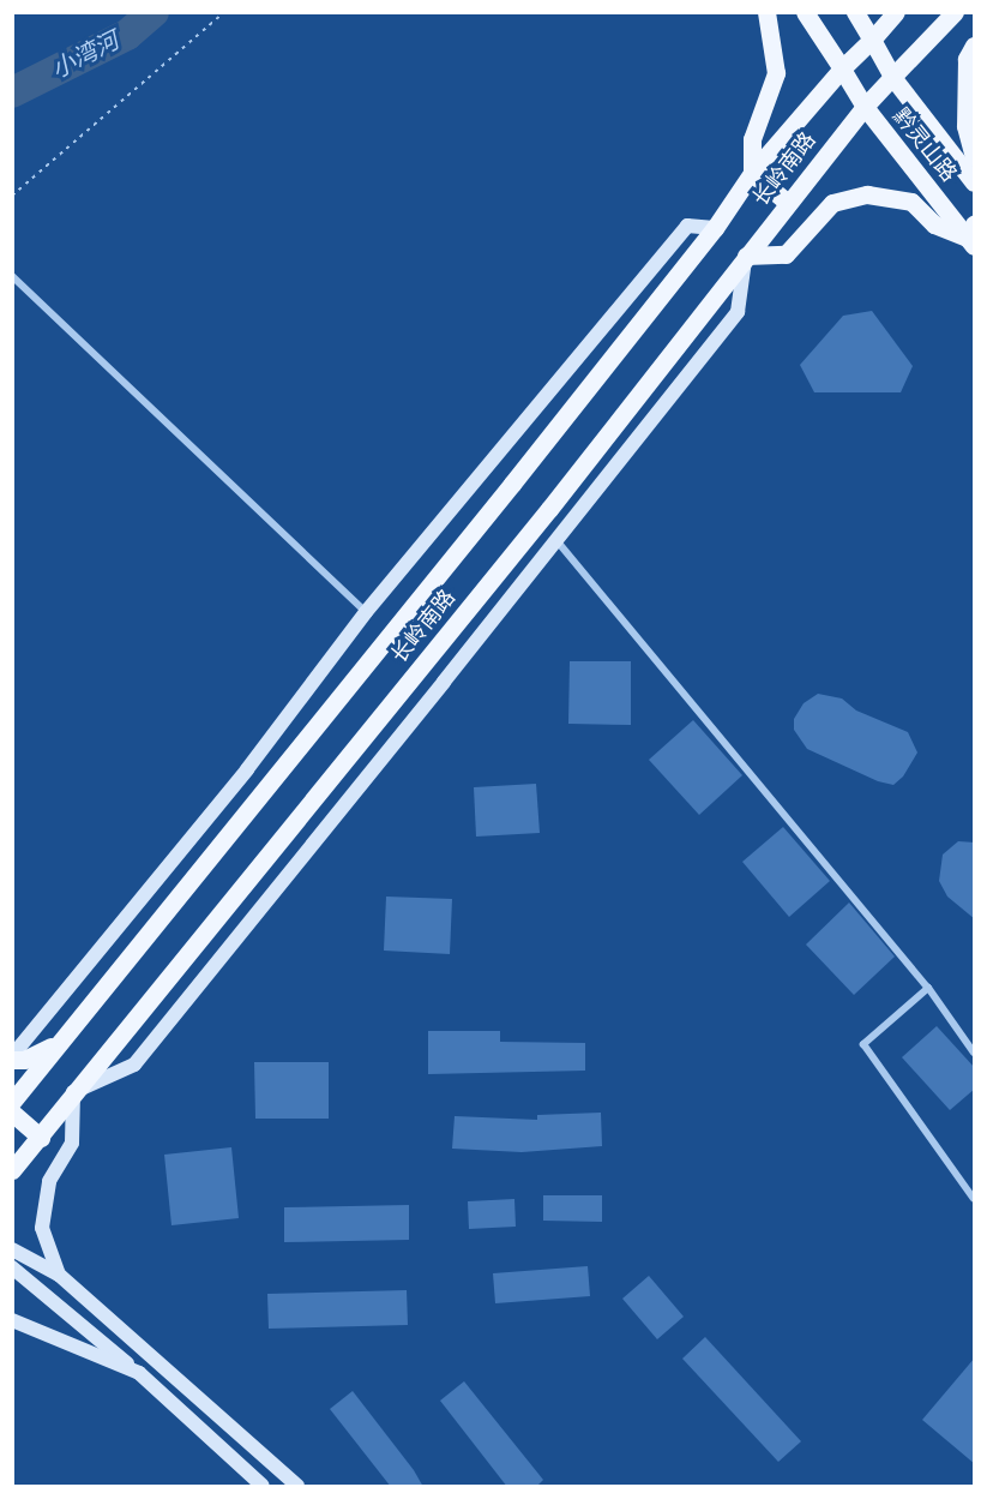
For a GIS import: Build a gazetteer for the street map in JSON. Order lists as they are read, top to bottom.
{
  "streets": {
    "main road": ["黔灵山路", "长岭南路"]
  },
  "crossings": [
    ["黔灵山路", "长岭南路"]
  ],
  "water": ["小湾河"]
}
